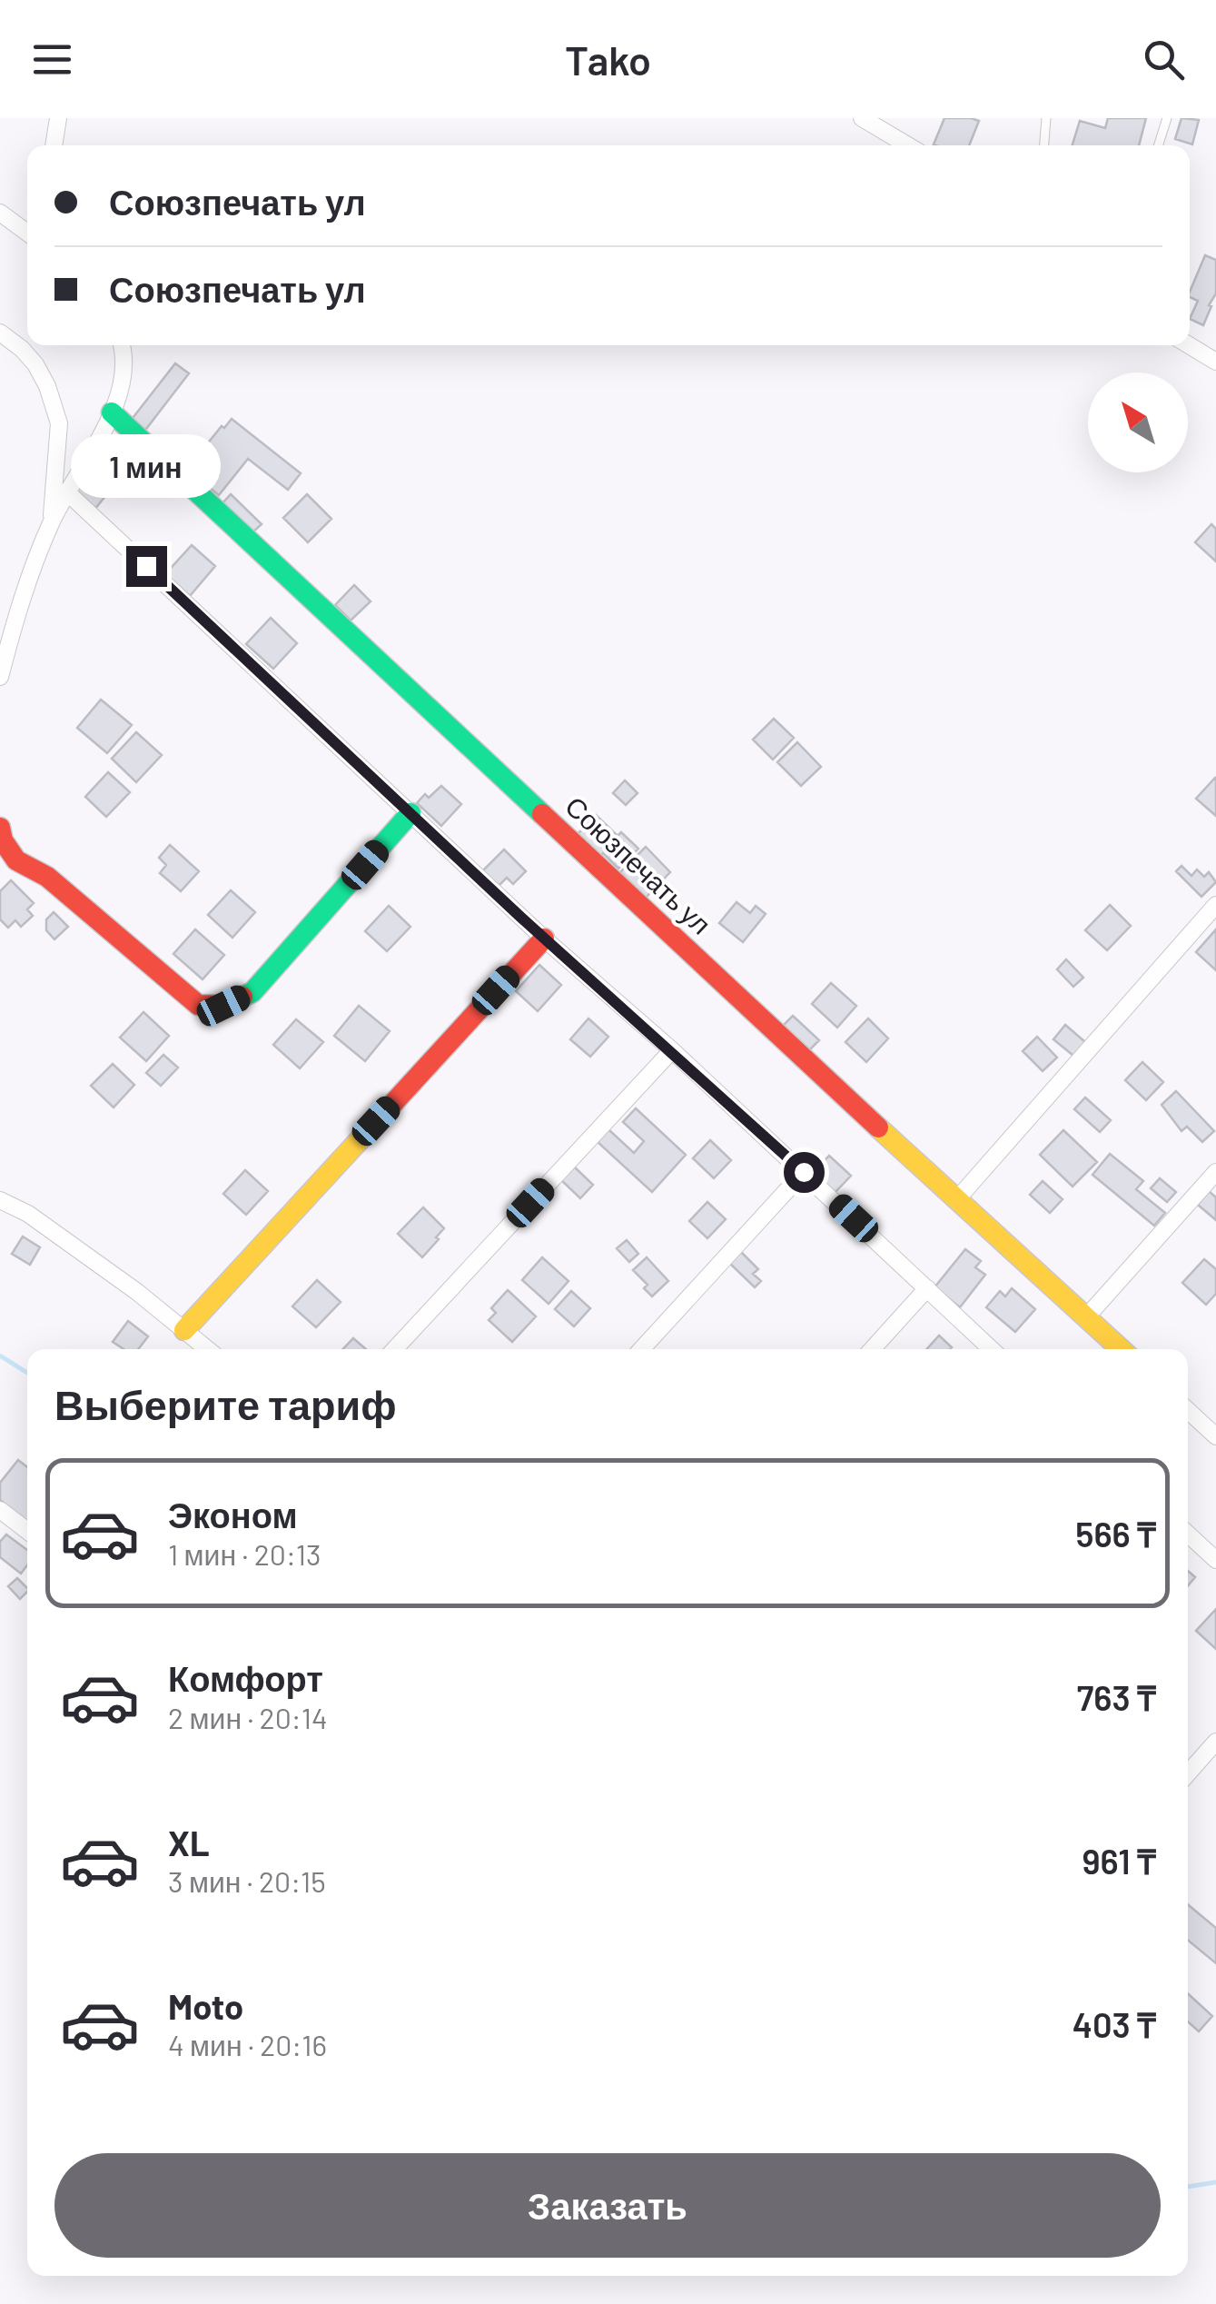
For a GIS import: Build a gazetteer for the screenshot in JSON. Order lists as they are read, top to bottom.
{
  "streets": {
    "street": ["Союзпечать ул"]
  },
  "north": "top left",
  "page": {
    "header": "Tako",
    "banner": ["Союзпечать ул", "Союзпечать ул"],
    "bubble": "1 мин",
    "heading": "Выберите тариф",
    "list": [
      {
        "name": "Эконом",
        "note": "1 мин · 20:13",
        "value": "566 ₸"
      },
      {
        "name": "Комфорт",
        "note": "2 мин · 20:14",
        "value": "763 ₸"
      },
      {
        "name": "XL",
        "note": "3 мин · 20:15",
        "value": "961 ₸"
      },
      {
        "name": "Moto",
        "note": "4 мин · 20:16",
        "value": "403 ₸"
      }
    ],
    "buttons": "Заказать"
  }
}
